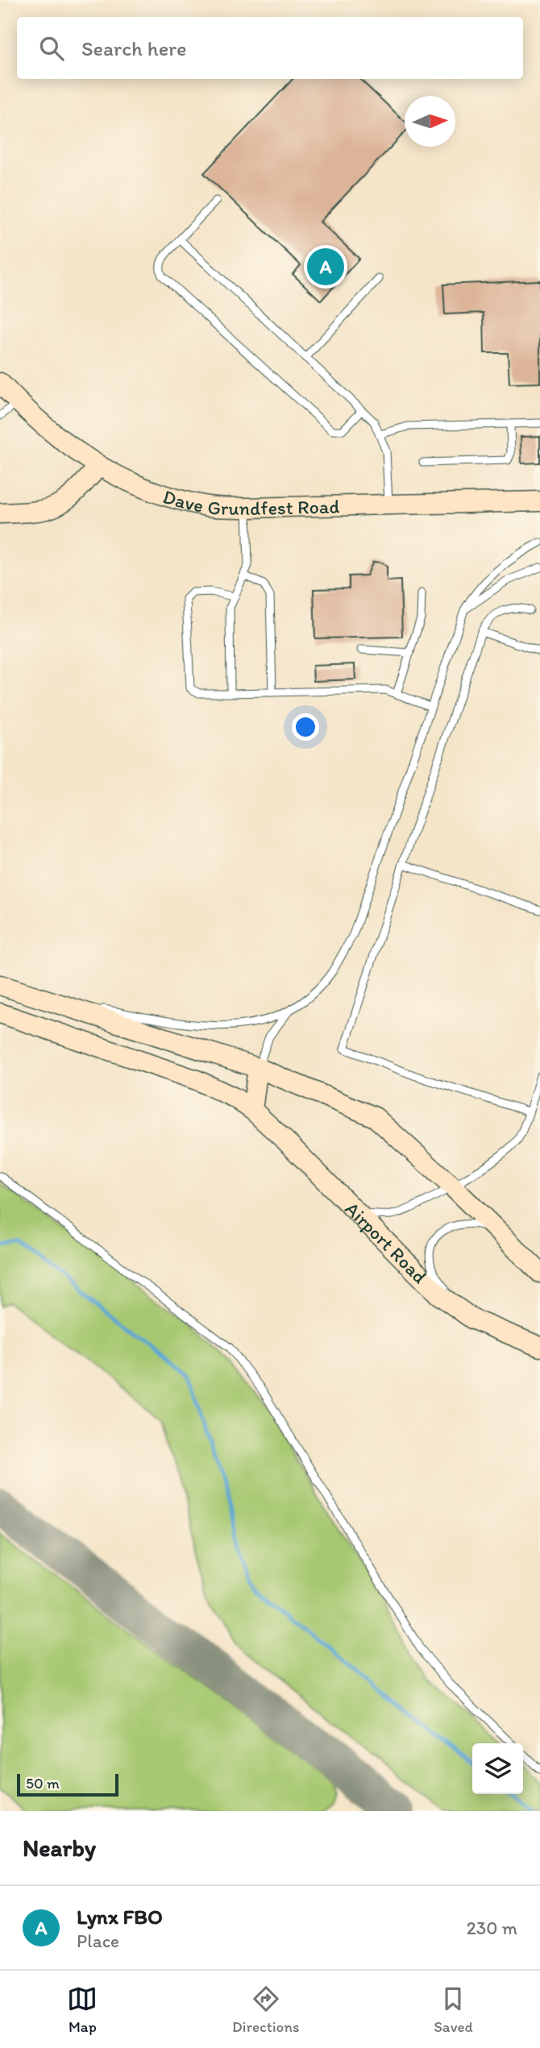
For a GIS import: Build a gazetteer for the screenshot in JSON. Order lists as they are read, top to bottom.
{
  "streets": {
    "main road": ["Dave Grundfest Road", "Airport Road"]
  },
  "scale_bar": "50 m",
  "north": "right",
  "page": {
    "search": "Search here",
    "pins": "A",
    "scale": "50 m",
    "heading": "Nearby",
    "list": [
      {
        "mark": "A",
        "name": "Lynx FBO",
        "note": "Place",
        "value": "230 m"
      }
    ],
    "nav": ["Map", "Directions", "Saved"]
  }
}
